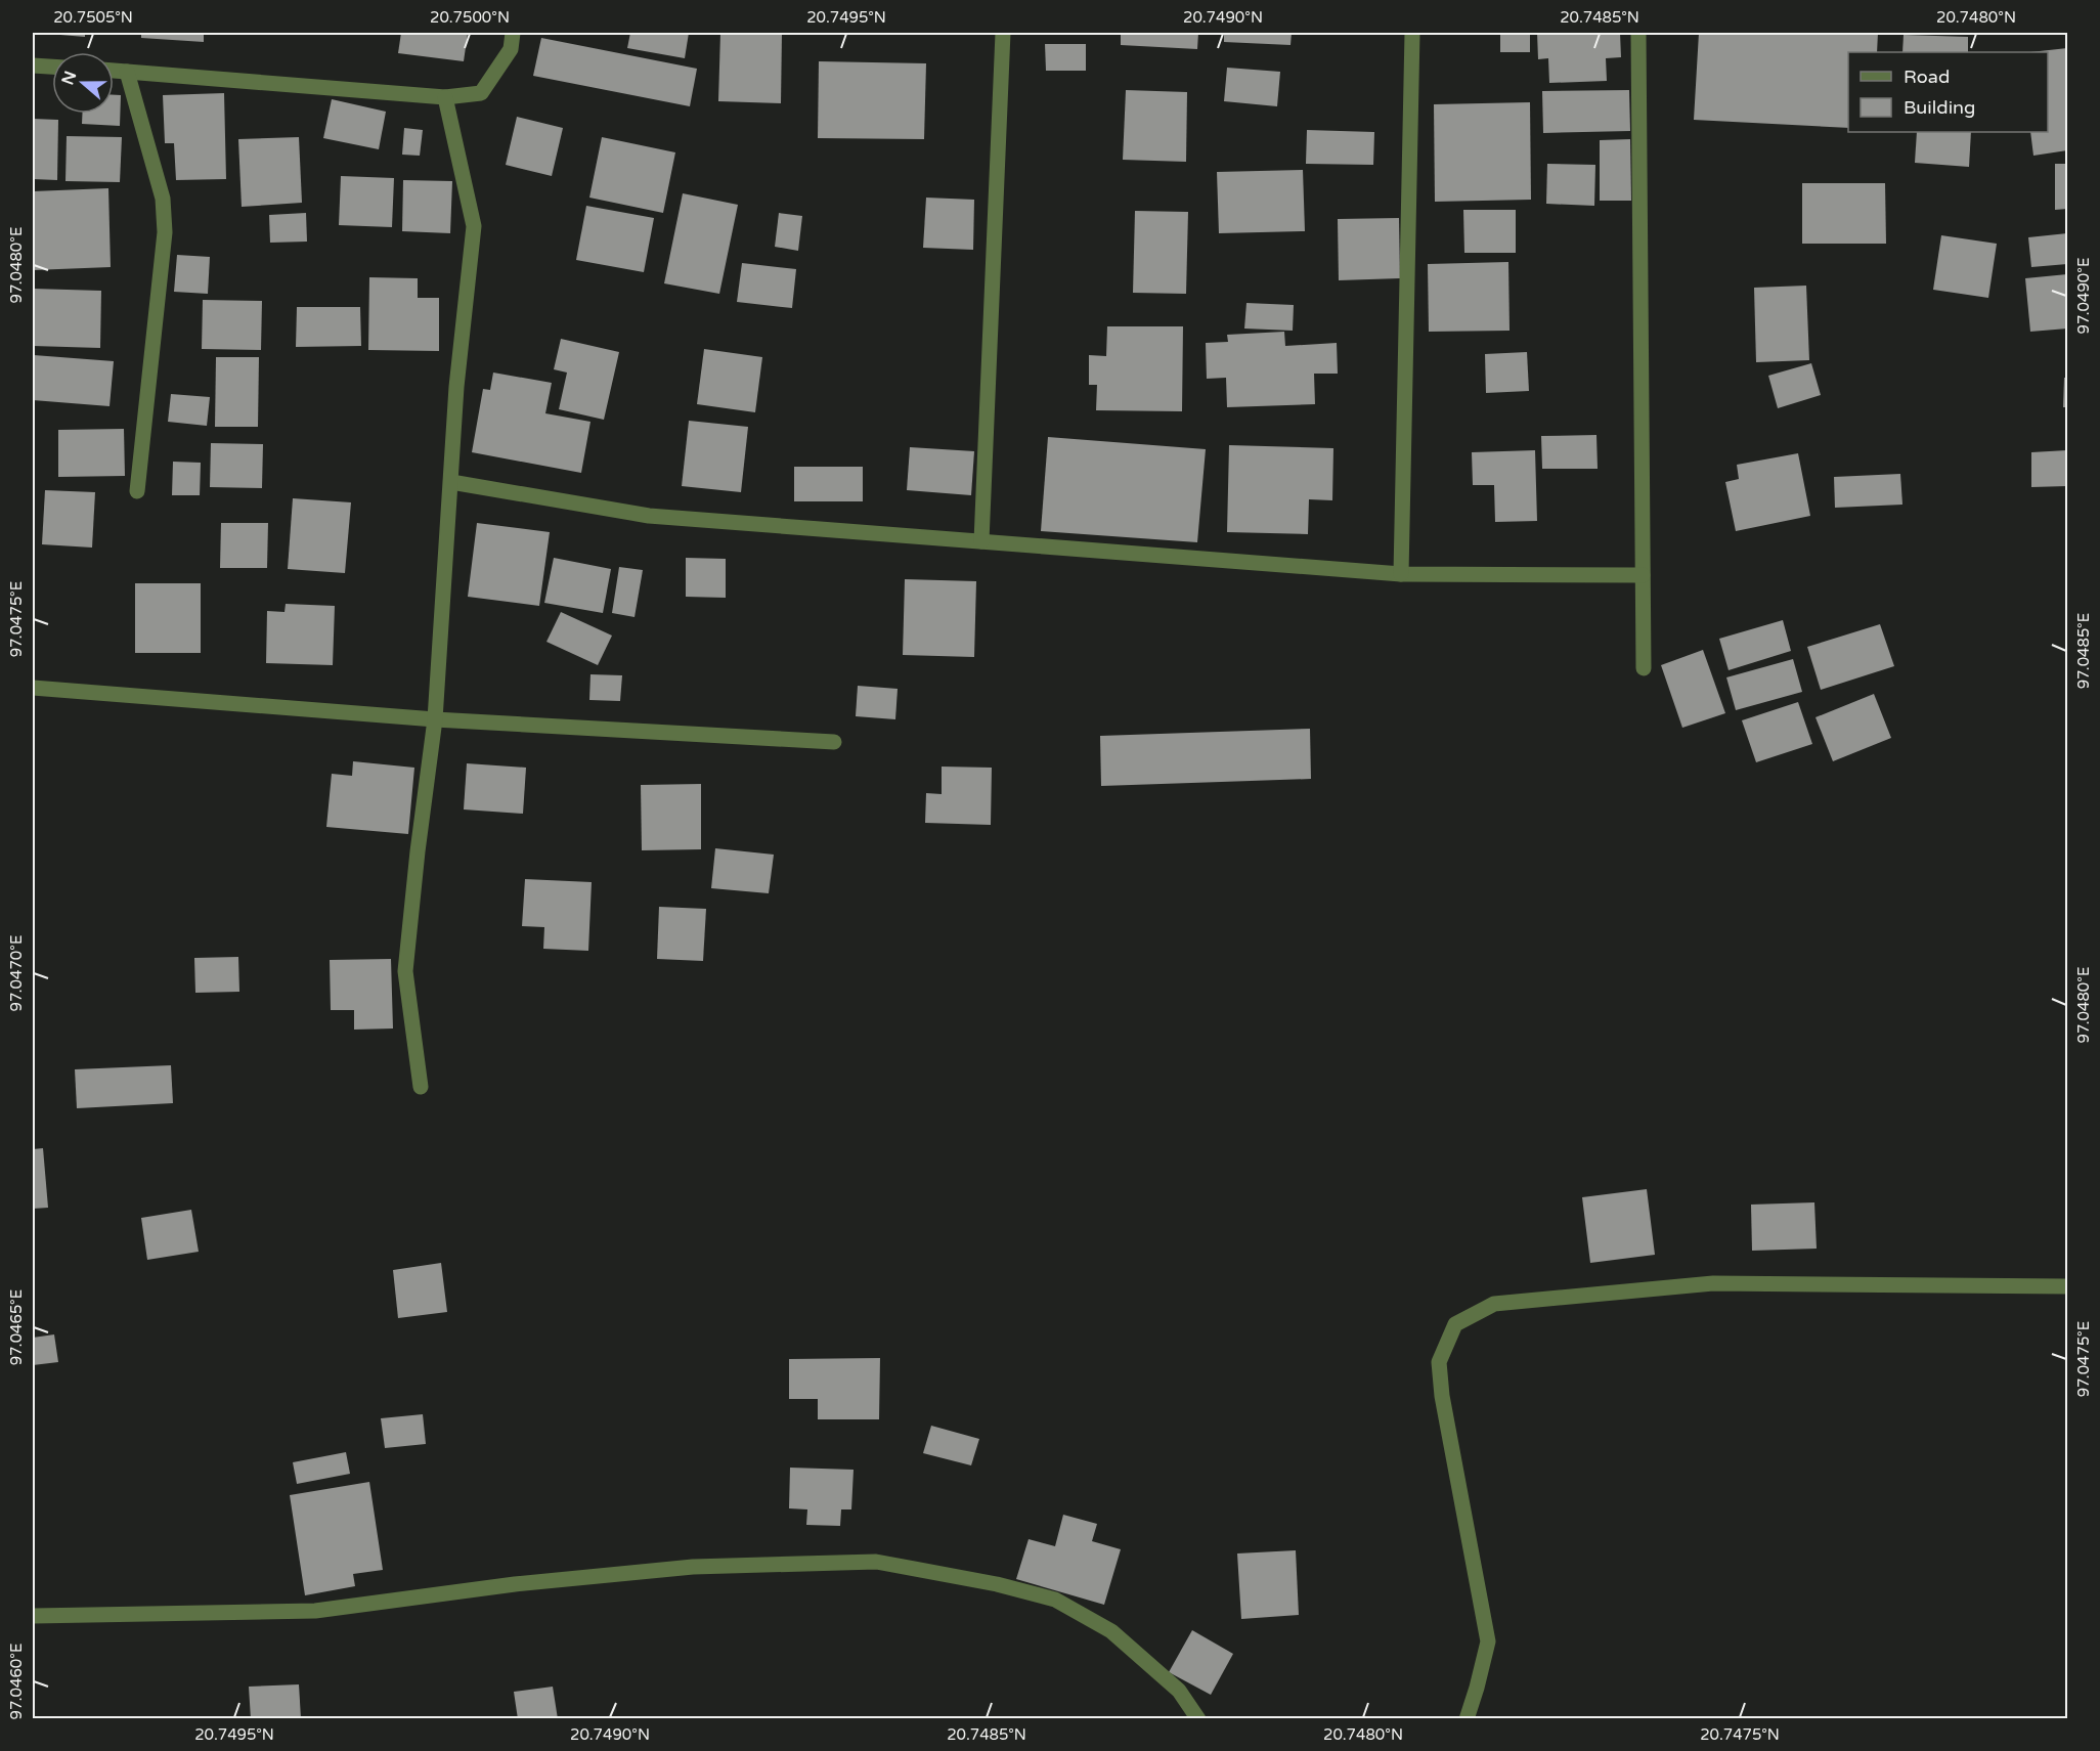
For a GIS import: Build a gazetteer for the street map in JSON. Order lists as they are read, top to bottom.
{
  "legend": ["Road", "Building"],
  "north": "left",
  "coordinates": [
    "20.7505°N",
    "20.7500°N",
    "20.7495°N",
    "20.7490°N",
    "20.7485°N",
    "20.7480°N",
    "97.0480°E",
    "97.0490°E",
    "97.0475°E",
    "97.0485°E",
    "97.0470°E",
    "97.0465°E",
    "97.0460°E",
    "20.7475°N"
  ]
}
